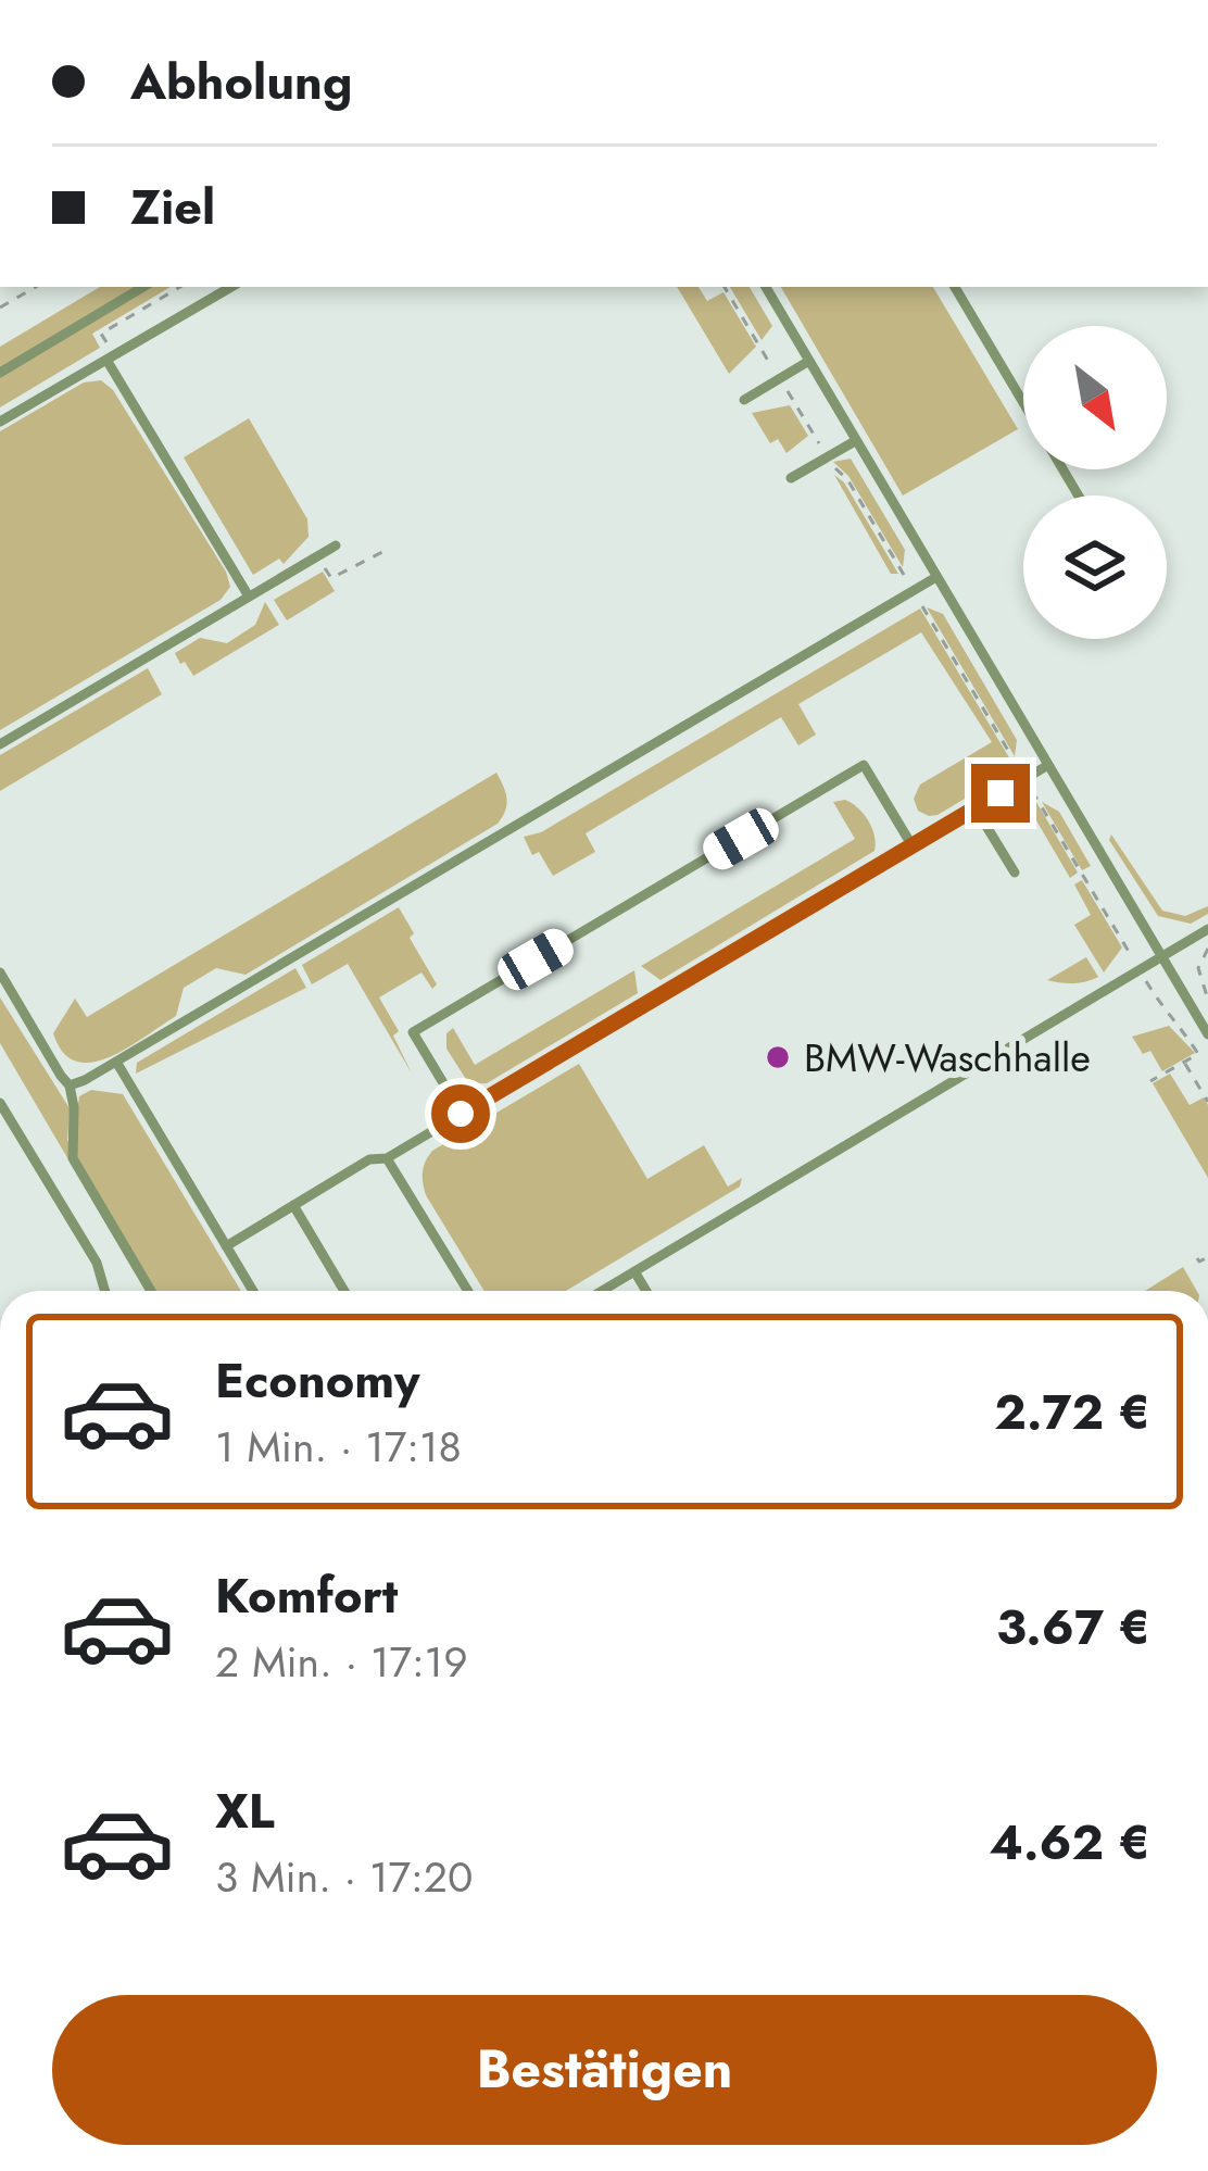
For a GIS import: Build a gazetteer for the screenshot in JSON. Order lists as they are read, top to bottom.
{
  "places": ["BMW-Waschhalle"],
  "north": "bottom right",
  "page": {
    "banner": ["Abholung", "Ziel"],
    "list": [
      {
        "name": "Economy",
        "note": "1 Min. · 17:18",
        "value": "2.72 €"
      },
      {
        "name": "Komfort",
        "note": "2 Min. · 17:19",
        "value": "3.67 €"
      },
      {
        "name": "XL",
        "note": "3 Min. · 17:20",
        "value": "4.62 €"
      }
    ],
    "buttons": "Bestätigen"
  }
}
